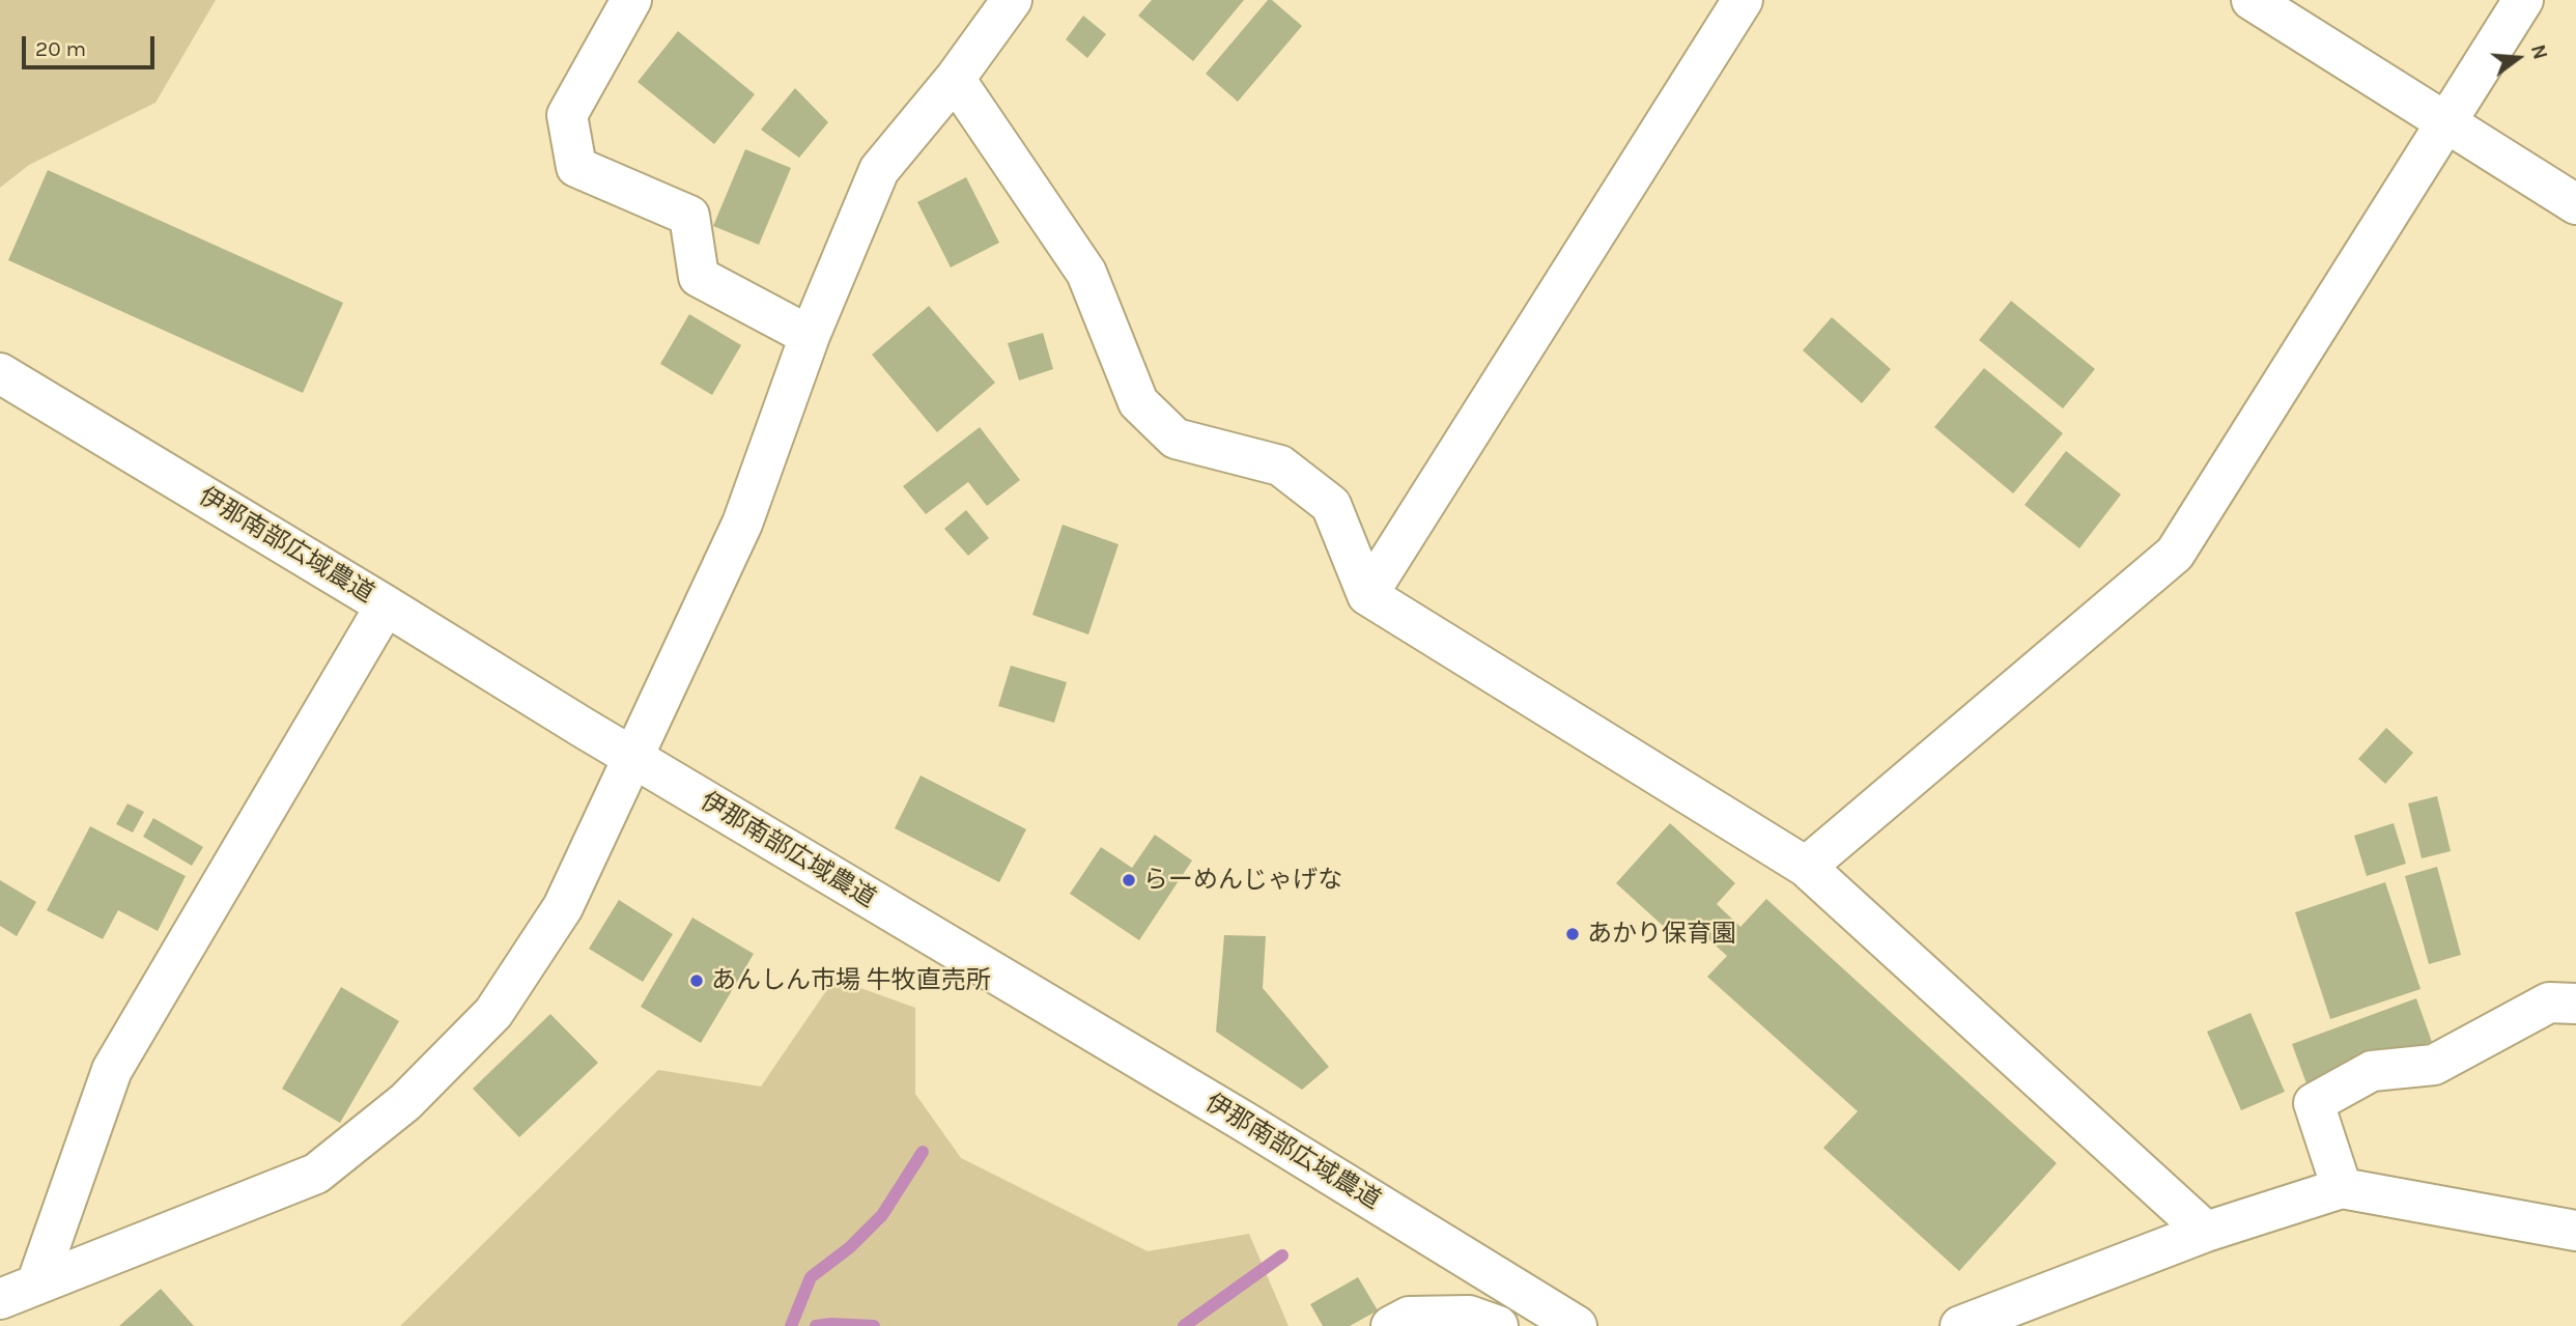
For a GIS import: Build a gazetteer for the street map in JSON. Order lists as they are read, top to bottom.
{
  "streets": {
    "street": ["伊那南部広域農道"]
  },
  "places": ["らーめんじゃげな", "あかり保育園", "あんしん市場 牛牧直売所"],
  "scale_bar": "20 m",
  "north": "right"
}
